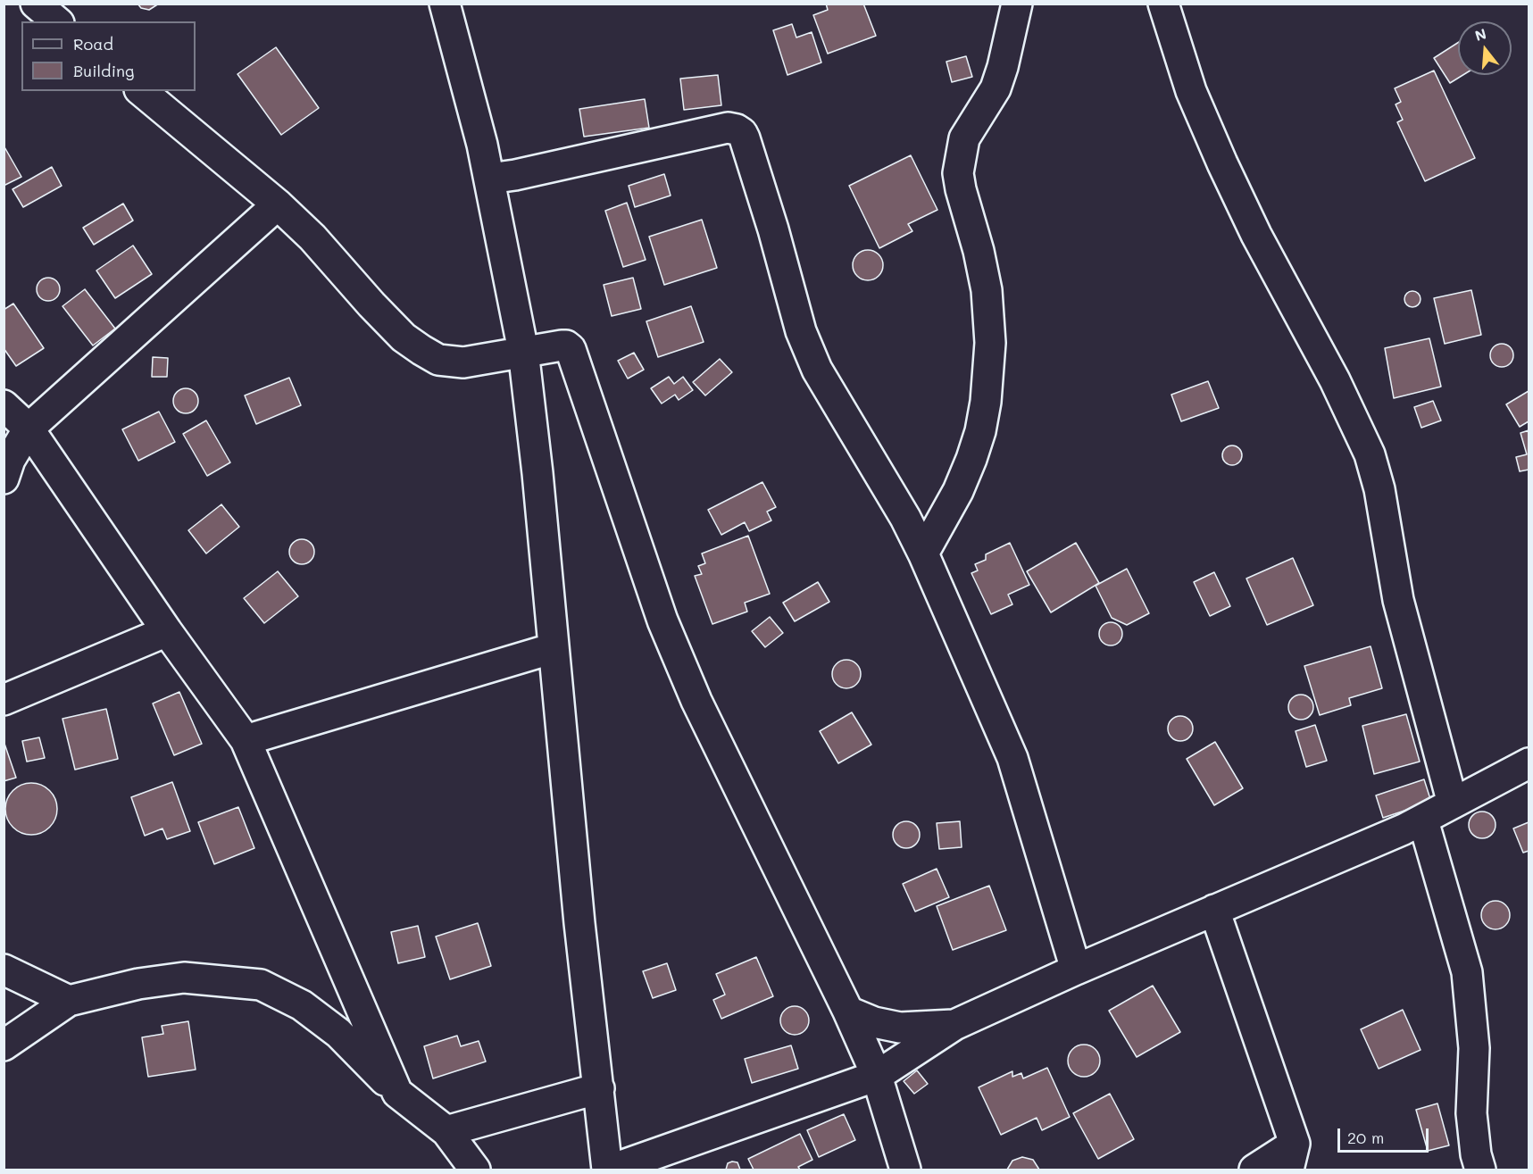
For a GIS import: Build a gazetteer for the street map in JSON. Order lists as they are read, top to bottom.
{
  "legend": ["Road", "Building"],
  "scale_bar": "20 m",
  "north": "top"
}
